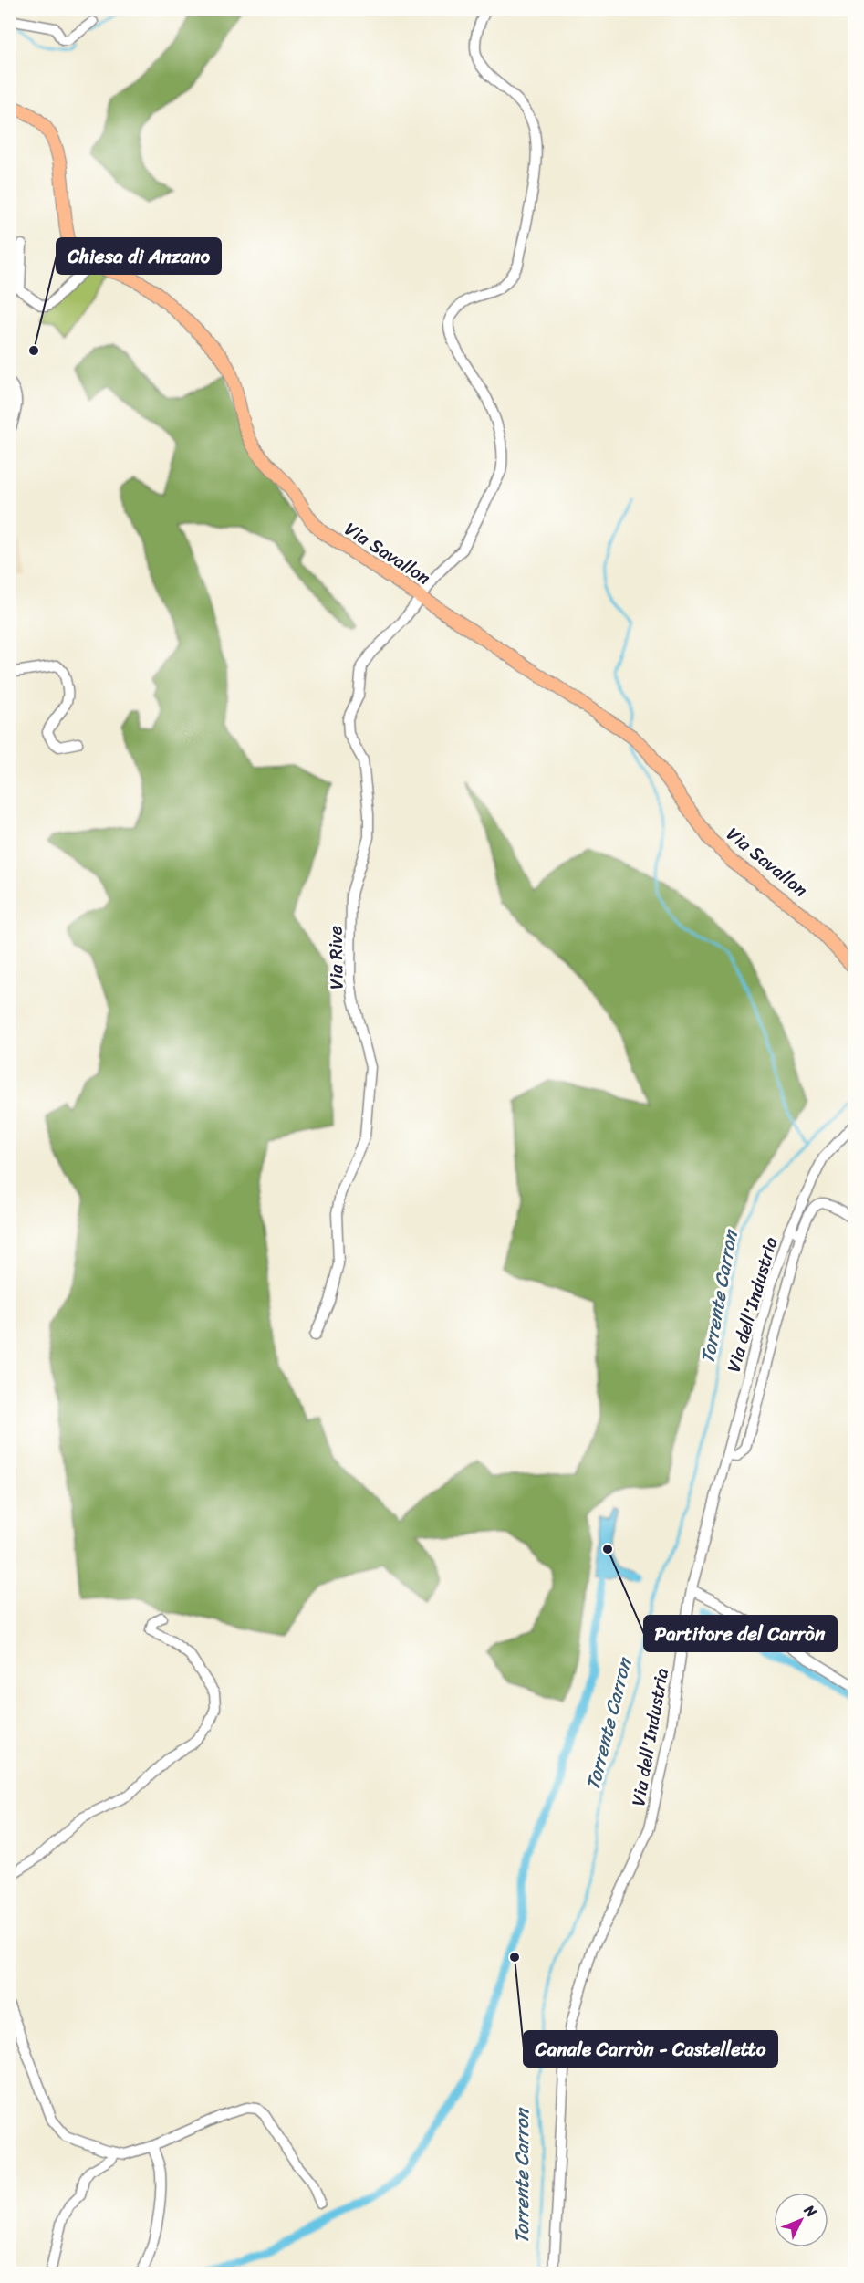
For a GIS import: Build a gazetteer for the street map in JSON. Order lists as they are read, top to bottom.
{
  "streets": {
    "main road": ["Via Savallon"],
    "street": ["Via Rive", "Via dell'Industria"]
  },
  "crossings": [
    ["Via Savallon", "Via Rive"]
  ],
  "water": ["Torrente Carron"],
  "places": ["Chiesa di Anzano", "Partitore del Carròn", "Canale Carròn - Castelletto"],
  "north": "top right"
}
